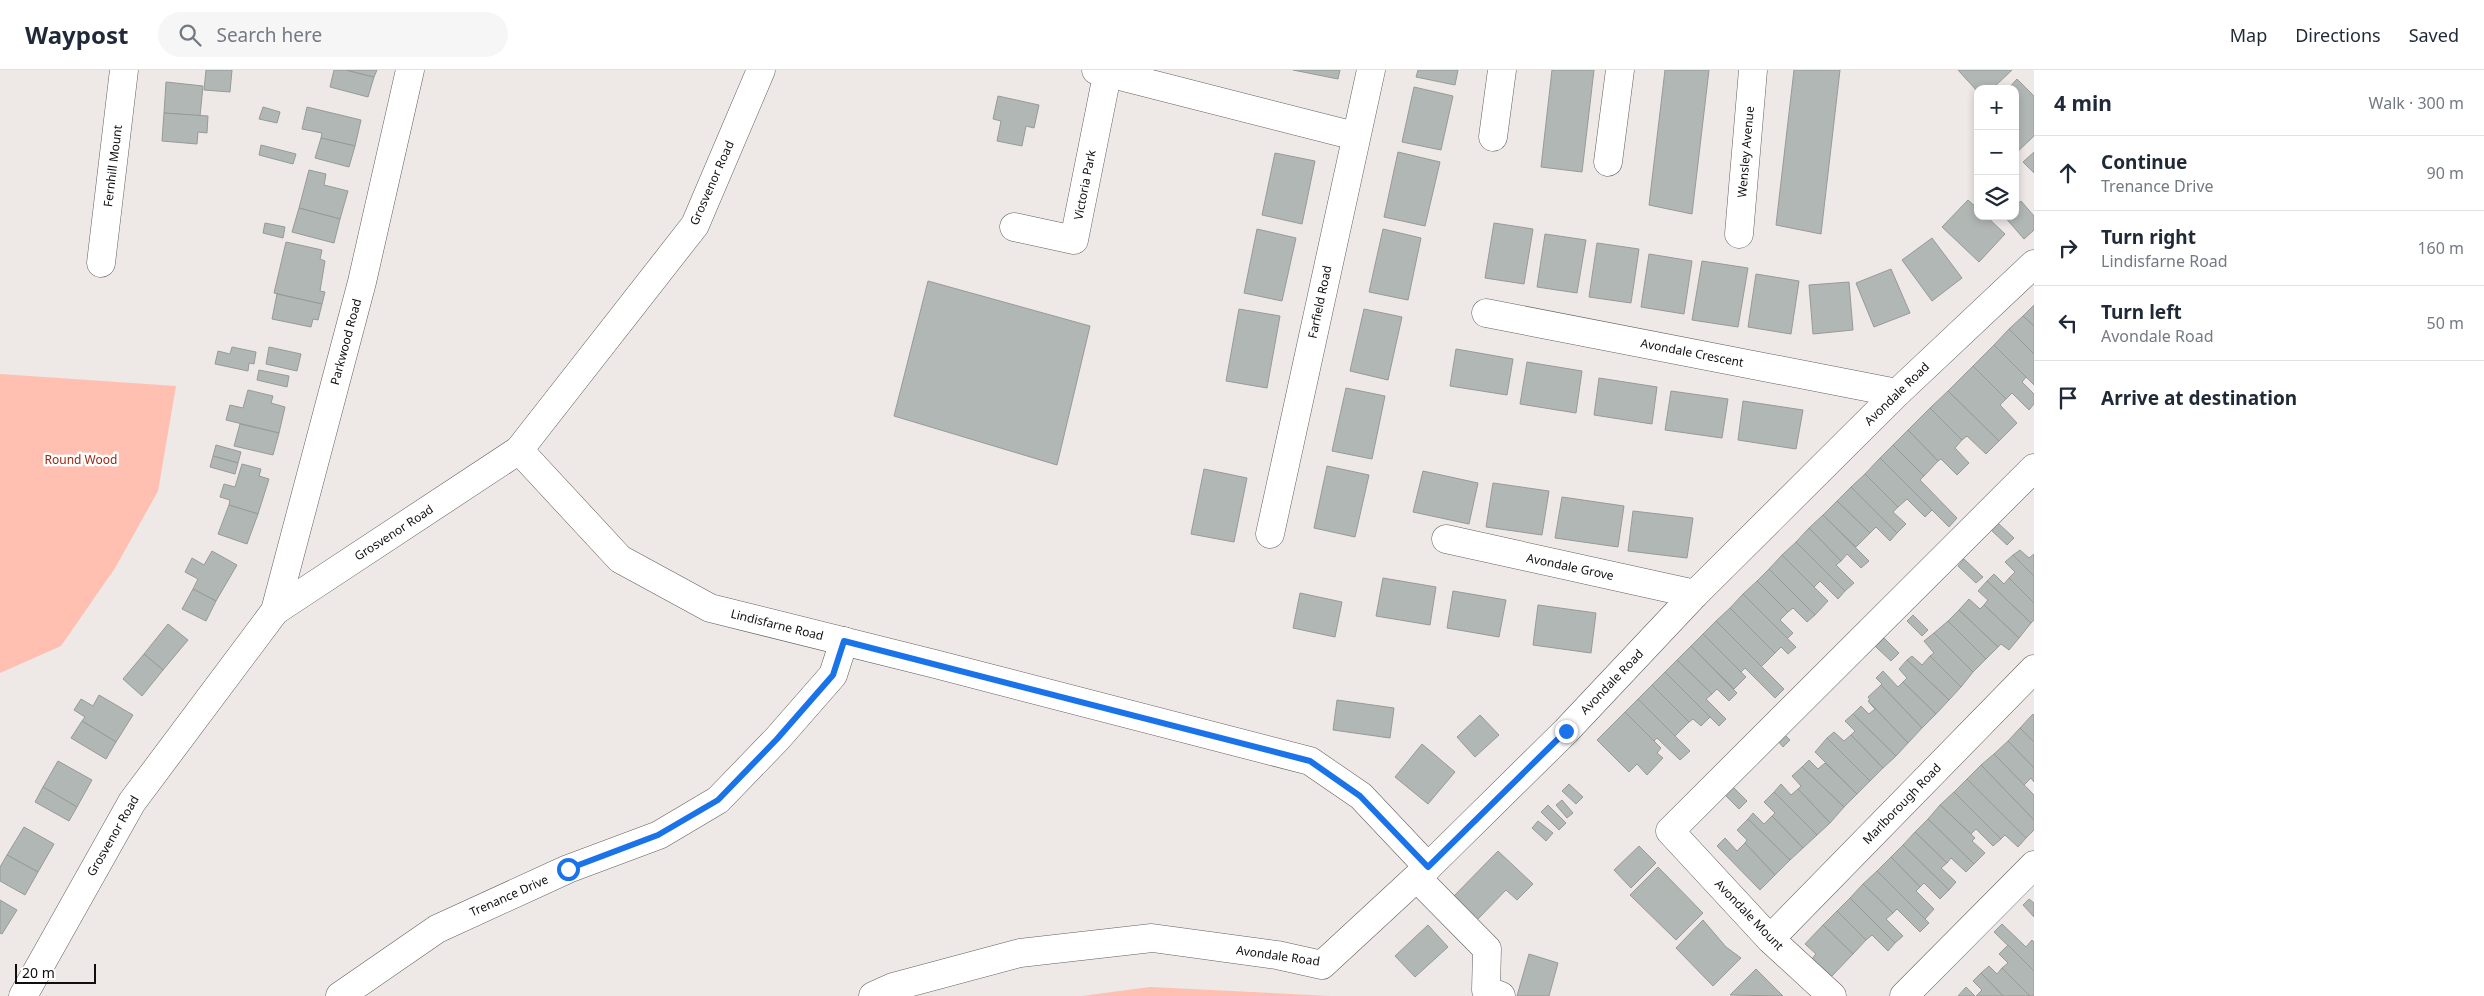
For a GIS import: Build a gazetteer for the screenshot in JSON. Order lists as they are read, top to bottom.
{
  "streets": {
    "street": [
      "Wensley Avenue",
      "Fernhill Mount",
      "Grosvenor Road",
      "Victoria Park",
      "Farfield Road",
      "Parkwood Road",
      "Avondale Crescent",
      "Avondale Road",
      "Avondale Grove",
      "Lindisfarne Road",
      "Marlborough Road",
      "Trenance Drive",
      "Avondale Mount"
    ]
  },
  "crossings": [
    ["Grosvenor Road", "Parkwood Road"],
    ["Grosvenor Road", "Lindisfarne Road"],
    ["Avondale Crescent", "Avondale Road"],
    ["Avondale Road", "Avondale Grove"],
    ["Avondale Road", "Lindisfarne Road"],
    ["Lindisfarne Road", "Trenance Drive"],
    ["Marlborough Road", "Avondale Mount"]
  ],
  "parks": ["Round Wood"],
  "scale_bar": "20 m",
  "page": {
    "header": "Waypost",
    "search": "Search here",
    "nav": ["Map", "Directions", "Saved"],
    "heading": ["4 min", "Walk · 300 m"],
    "map_buttons": ["+", "−"],
    "list": [
      ["Continue", "Trenance Drive", "90 m"],
      ["Turn right", "Lindisfarne Road", "160 m"],
      ["Turn left", "Avondale Road", "50 m"],
      "Arrive at destination"
    ],
    "scale": "20 m"
  }
}
